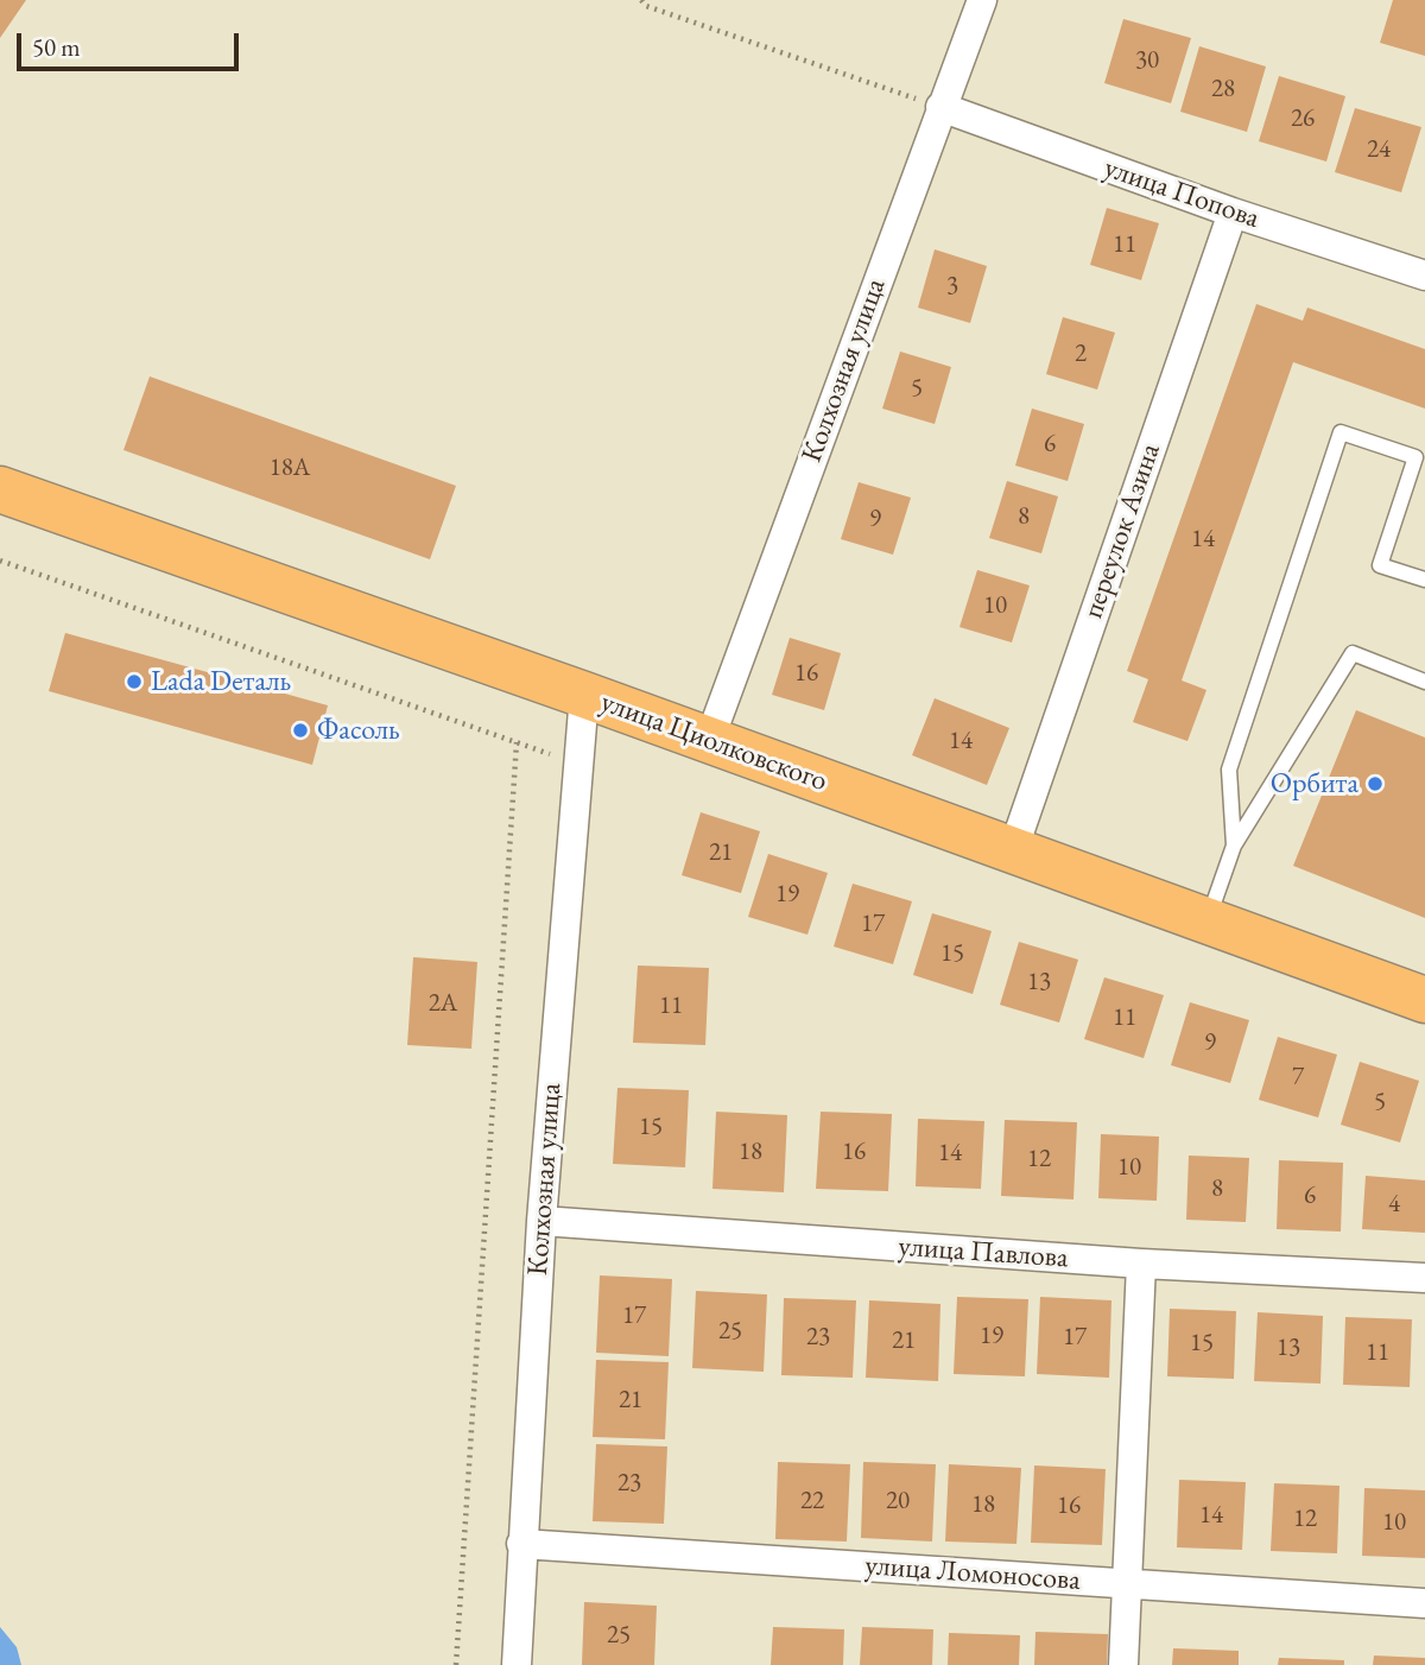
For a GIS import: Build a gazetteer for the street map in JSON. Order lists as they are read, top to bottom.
{
  "streets": {
    "main road": ["улица Циолковского"],
    "street": [
      "улица Попова",
      "Колхозная улица",
      "переулок Азина",
      "улица Павлова",
      "улица Ломоносова"
    ]
  },
  "crossings": [
    ["улица Попова", "Колхозная улица"],
    ["улица Попова", "переулок Азина"],
    ["Колхозная улица", "улица Циолковского"],
    ["Колхозная улица", "улица Павлова"],
    ["Колхозная улица", "улица Ломоносова"],
    ["переулок Азина", "улица Циолковского"]
  ],
  "places": ["Lada Dеталь", "Фасоль", "Орбита"],
  "house_numbers": [
    "30",
    "28",
    "26",
    "24",
    "11",
    "3",
    "2",
    "5",
    "6",
    "18А",
    "8",
    "9",
    "14",
    "10",
    "16",
    "14",
    "21",
    "19",
    "17",
    "15",
    "13",
    "2А",
    "11",
    "11",
    "9",
    "7",
    "5",
    "15",
    "18",
    "16",
    "14",
    "12",
    "10",
    "8",
    "6",
    "4",
    "17",
    "25",
    "19",
    "23",
    "17",
    "21",
    "15",
    "13",
    "11",
    "21",
    "23",
    "22",
    "20",
    "18",
    "16",
    "14",
    "12",
    "10",
    "25"
  ],
  "scale_bar": "50 m"
}
